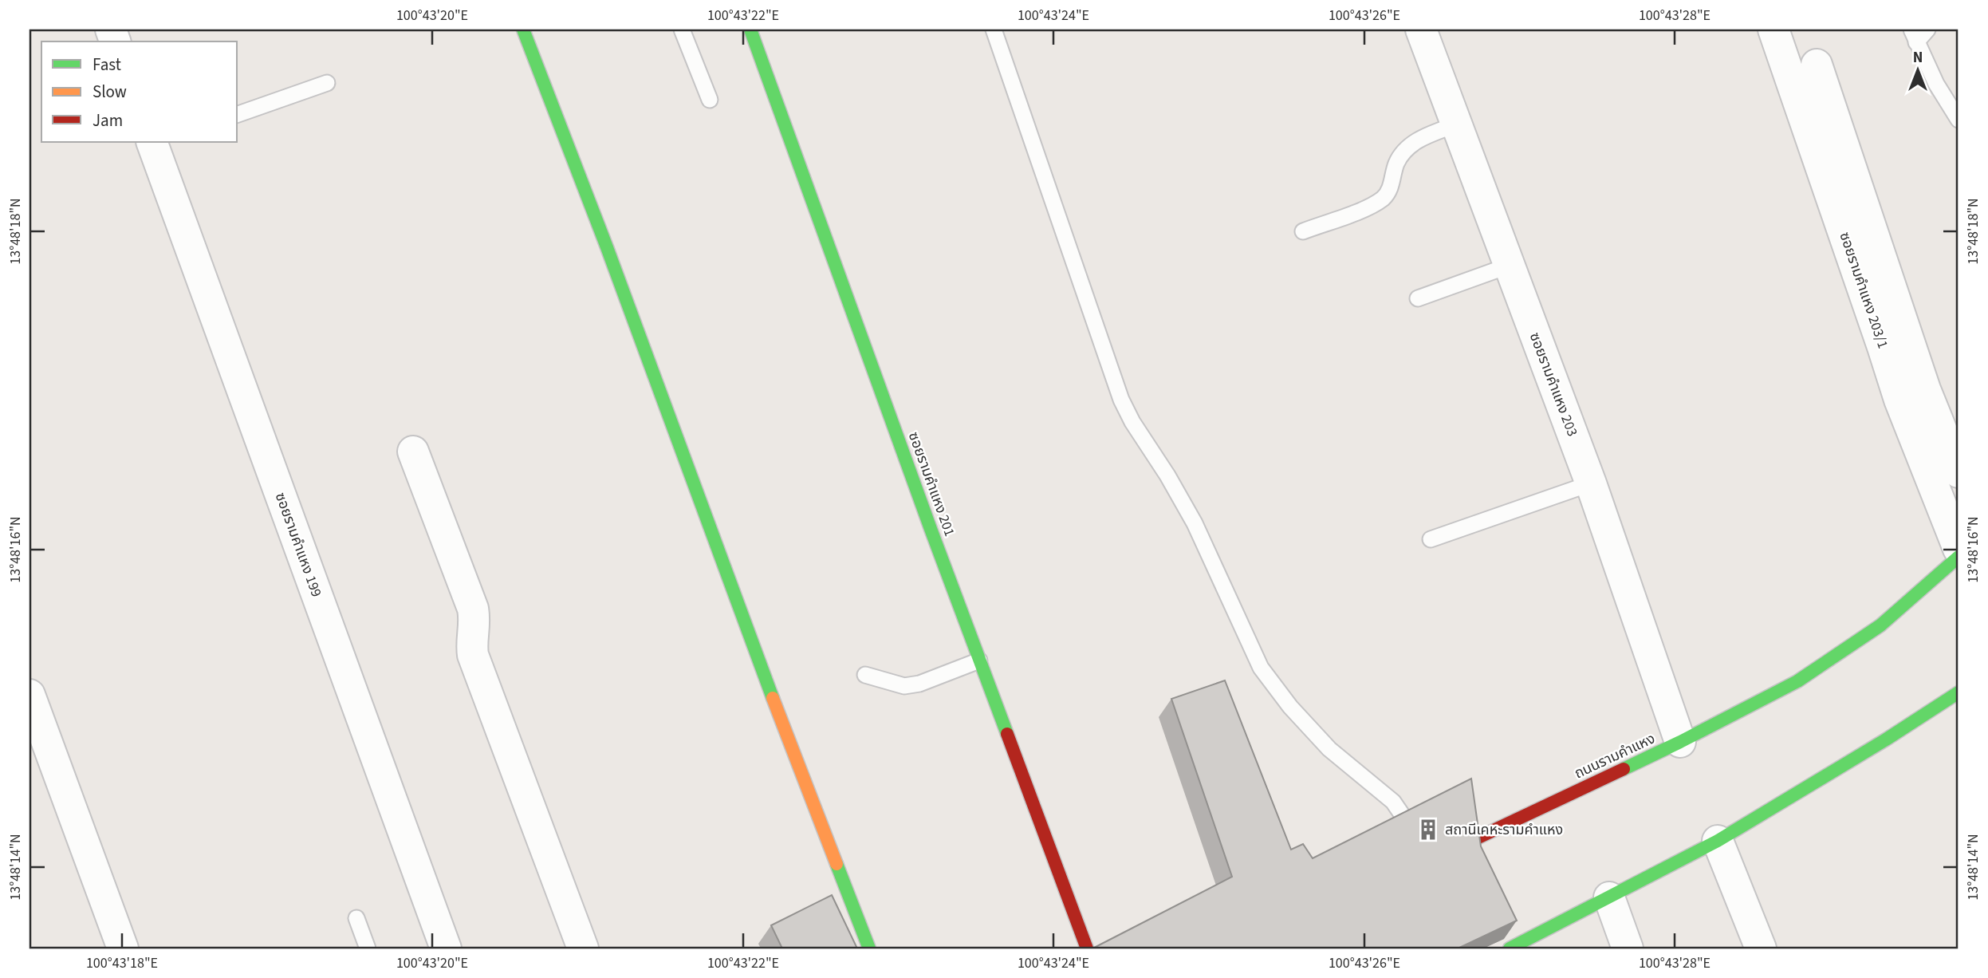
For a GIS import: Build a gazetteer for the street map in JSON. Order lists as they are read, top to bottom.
{
  "streets": {
    "street": [
      "ซอยรามคำแหง 203/1",
      "ซอยรามคำแหง 203",
      "ซอยรามคำแหง 201",
      "ซอยรามคำแหง 199",
      "ถนนรามคำแหง"
    ]
  },
  "crossings": [
    ["ซอยรามคำแหง 203", "ถนนรามคำแหง"]
  ],
  "places": {
    "building": ["สถานีเคหะรามคำแหง"]
  },
  "legend": ["Fast", "Slow", "Jam"],
  "north": "top",
  "coordinates": [
    "100°43'20\"E",
    "100°43'22\"E",
    "100°43'24\"E",
    "100°43'26\"E",
    "100°43'28\"E",
    "13°48'18\"N",
    "13°48'16\"N",
    "13°48'14\"N",
    "100°43'18\"E"
  ]
}
